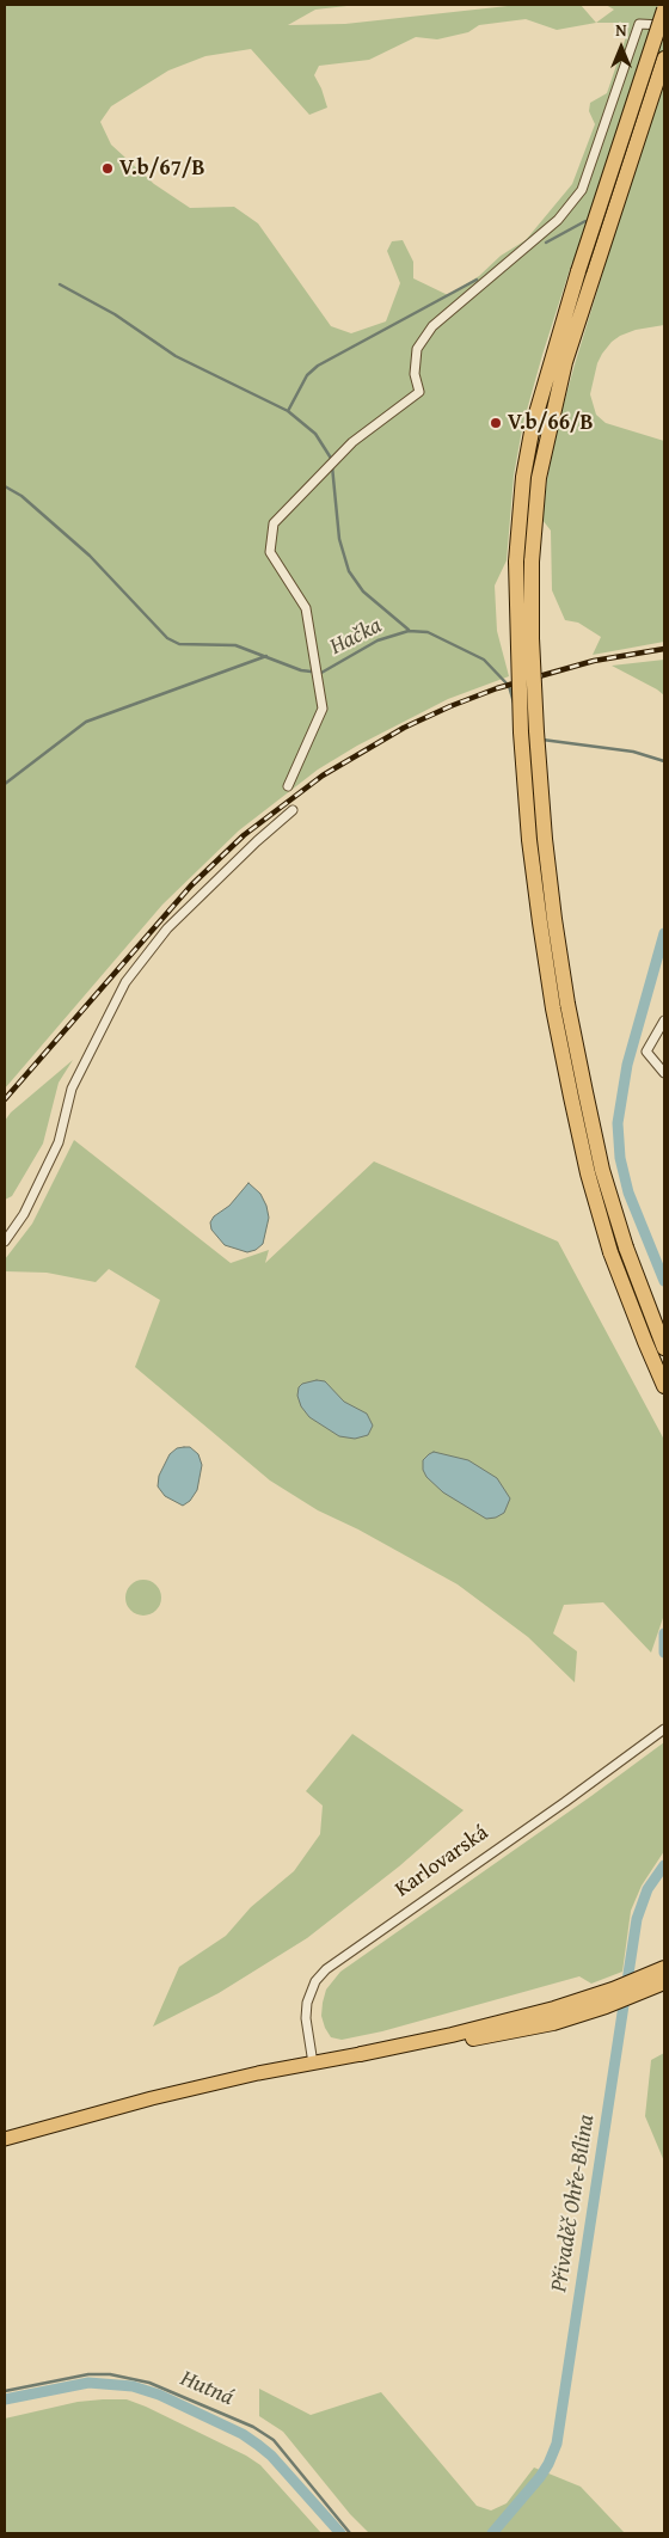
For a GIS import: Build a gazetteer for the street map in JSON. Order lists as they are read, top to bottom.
{
  "streets": {
    "street": ["Karlovarská"]
  },
  "water": ["Hačka", "Přivaděč Ohře-Bílina", "Hutná"],
  "places": ["V.b/67/B", "V.b/66/B"],
  "north": "top"
}
